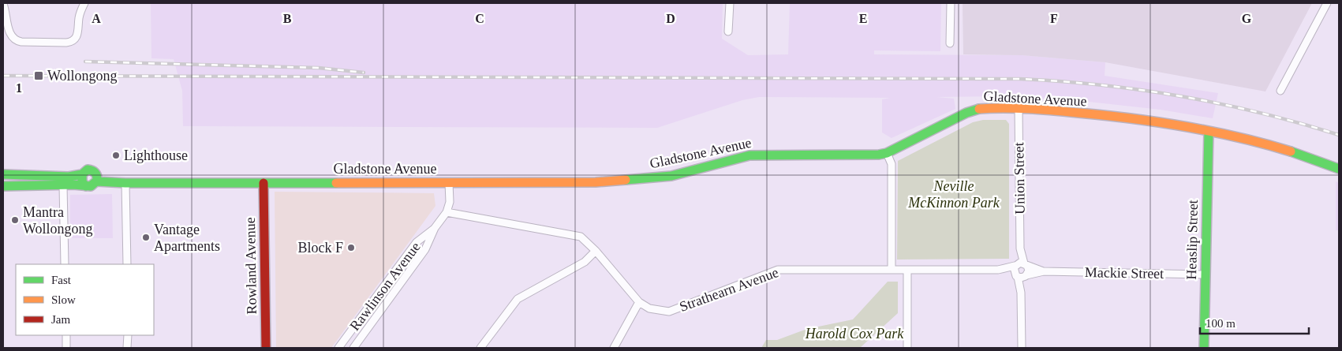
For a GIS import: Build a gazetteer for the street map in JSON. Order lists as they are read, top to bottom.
{
  "streets": {
    "main road": ["Gladstone Avenue", "Heaslip Street", "Rowland Avenue"],
    "street": [
      "Union Street",
      "Mackie Street",
      "Rawlinson Avenue",
      "Strathearn Avenue"
    ]
  },
  "crossings": [
    ["Gladstone Avenue", "Union Street"],
    ["Gladstone Avenue", "Heaslip Street"],
    ["Gladstone Avenue", "Rowland Avenue"],
    ["Gladstone Avenue", "Rawlinson Avenue"],
    ["Union Street", "Strathearn Avenue"],
    ["Heaslip Street", "Mackie Street"],
    ["Rawlinson Avenue", "Strathearn Avenue"]
  ],
  "parks": ["Neville McKinnon Park", "Harold Cox Park"],
  "places": {
    "transit": ["Wollongong"],
    "other": [
      "Lighthouse",
      "Mantra Wollongong",
      "Vantage Apartments",
      "Block F"
    ]
  },
  "legend": ["Fast", "Slow", "Jam"],
  "scale_bar": "100 m",
  "grid": {
    "columns": [
      "A",
      "B",
      "C",
      "D",
      "E",
      "F",
      "G"
    ],
    "rows": ["1"]
  }
}
